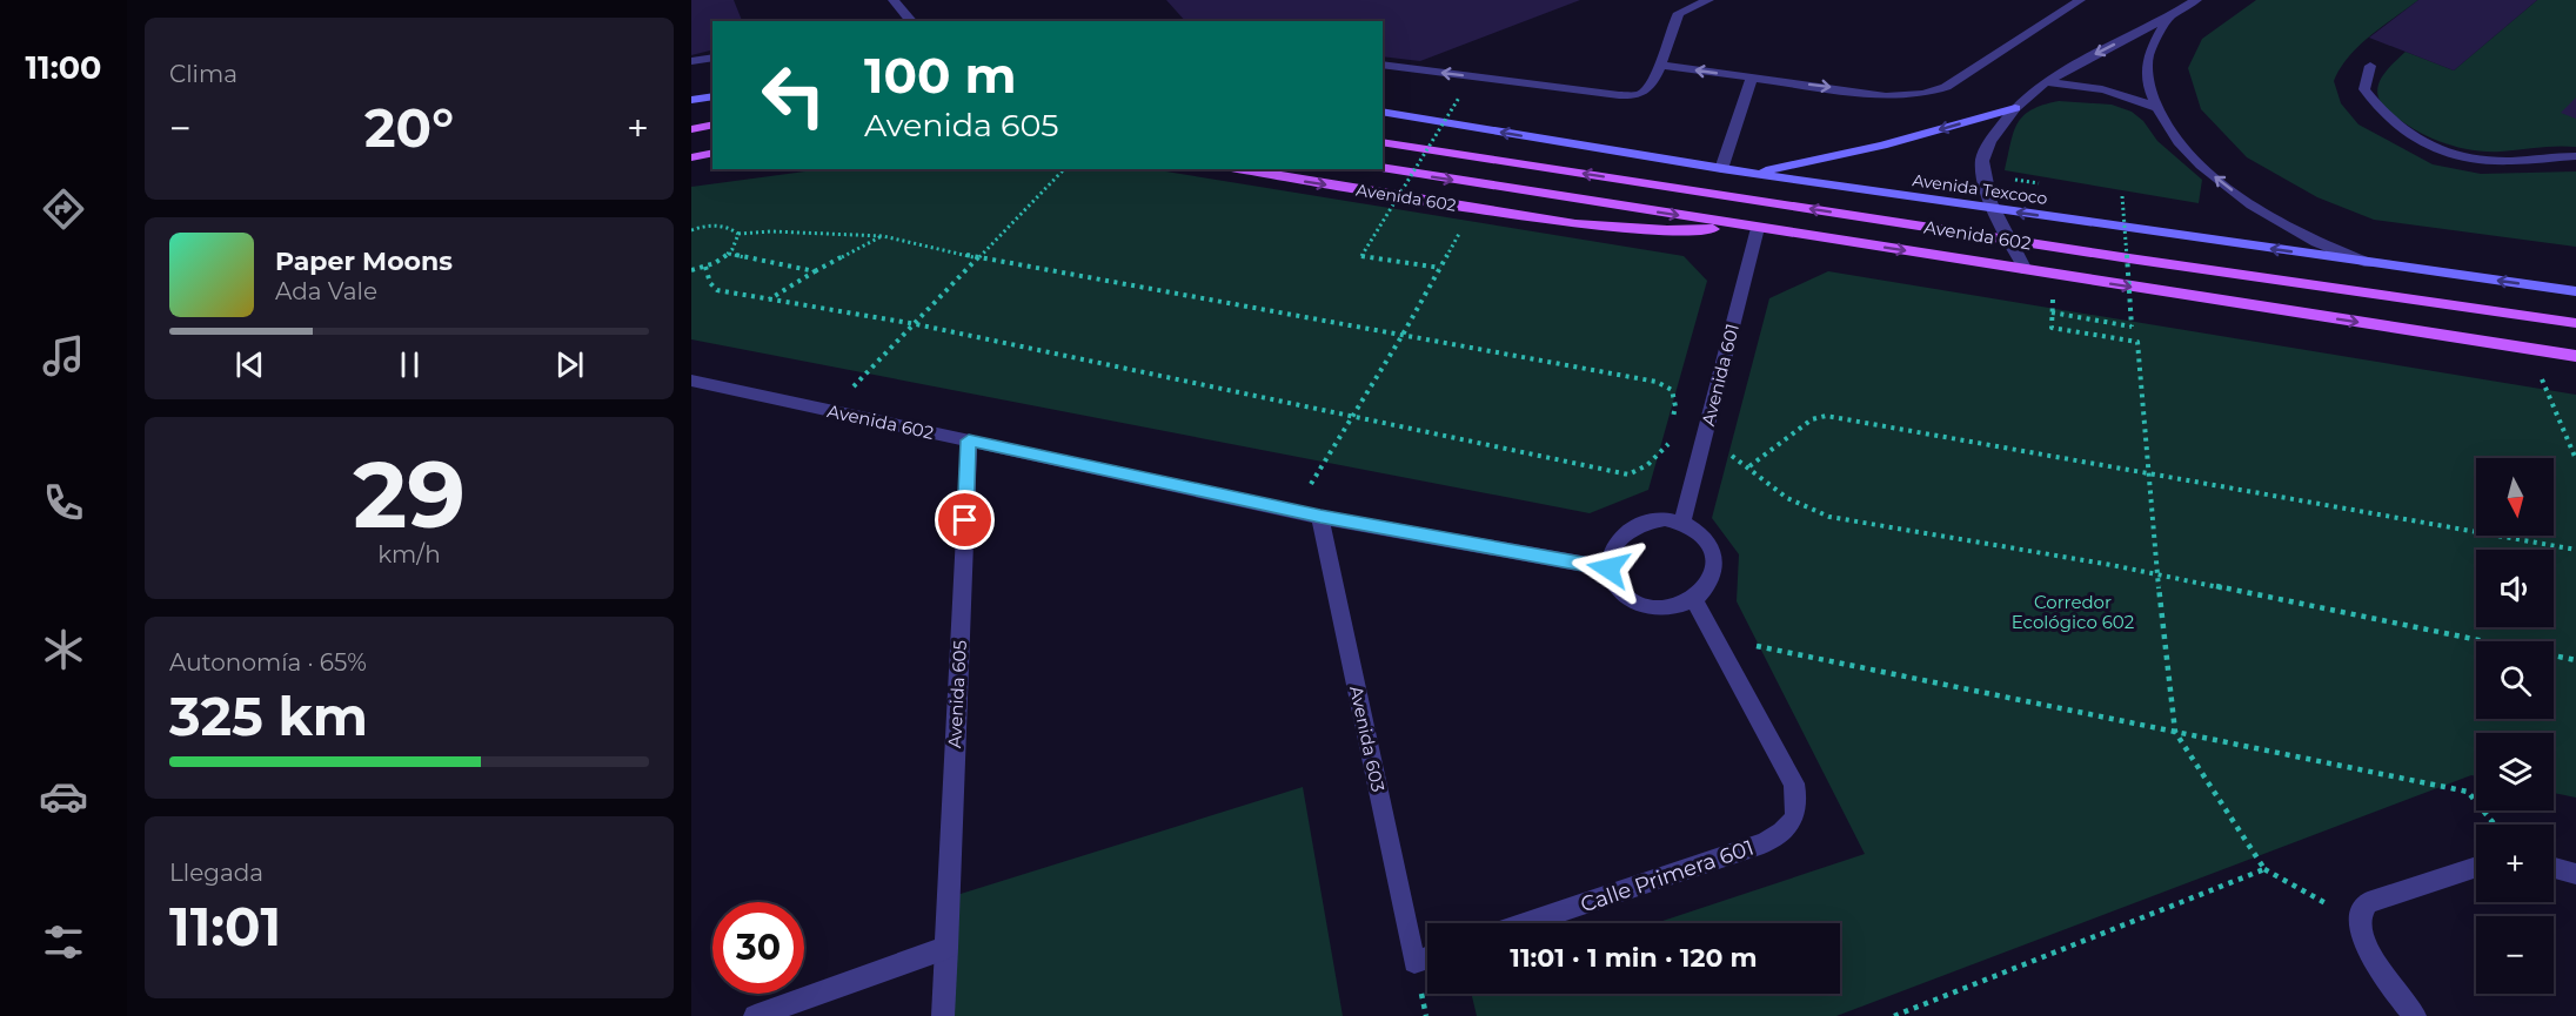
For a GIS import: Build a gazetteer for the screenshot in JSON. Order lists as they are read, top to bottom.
{
  "streets": {
    "main road": ["Avenida Texcoco", "Avenida 602"],
    "street": [
      "Avenida 601",
      "Avenida 605",
      "Avenida 603",
      "Calle Primera 601"
    ]
  },
  "crossings": [
    ["Avenida 602", "Avenida 601"],
    ["Avenida 602", "Avenida 605"],
    ["Avenida 602", "Avenida 603"]
  ],
  "one_way": ["Avenida Texcoco"],
  "parks": ["Corredor Ecológico 602"],
  "north": "bottom",
  "page": {
    "tabs": "11:00",
    "tile": [
      "Clima",
      ["29", "km/h"],
      ["Autonomía · 65%", "325 km"],
      ["Llegada", "11:01"]
    ],
    "turn": ["100 m", "Avenida 605"],
    "heat": ["−", "20°", "+"],
    "song": ["Paper Moons", "Ada Vale"],
    "map_buttons": ["+", "−"],
    "limit": "30",
    "trip": "11:01 · 1 min · 120 m"
  }
}
